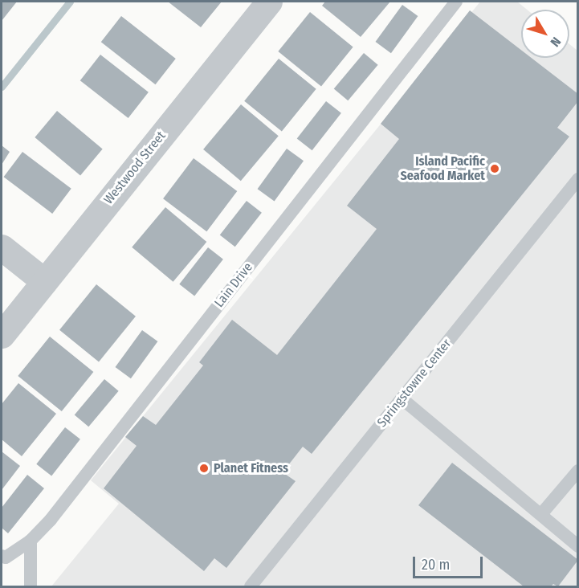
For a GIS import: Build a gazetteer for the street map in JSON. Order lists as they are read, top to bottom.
{
  "streets": {
    "street": ["Westwood Street"],
    "lane": ["Lain Drive", "Springstowne Center"]
  },
  "places": ["Island Pacific Seafood Market", "Planet Fitness"],
  "scale_bar": "20 m",
  "north": "bottom right"
}
